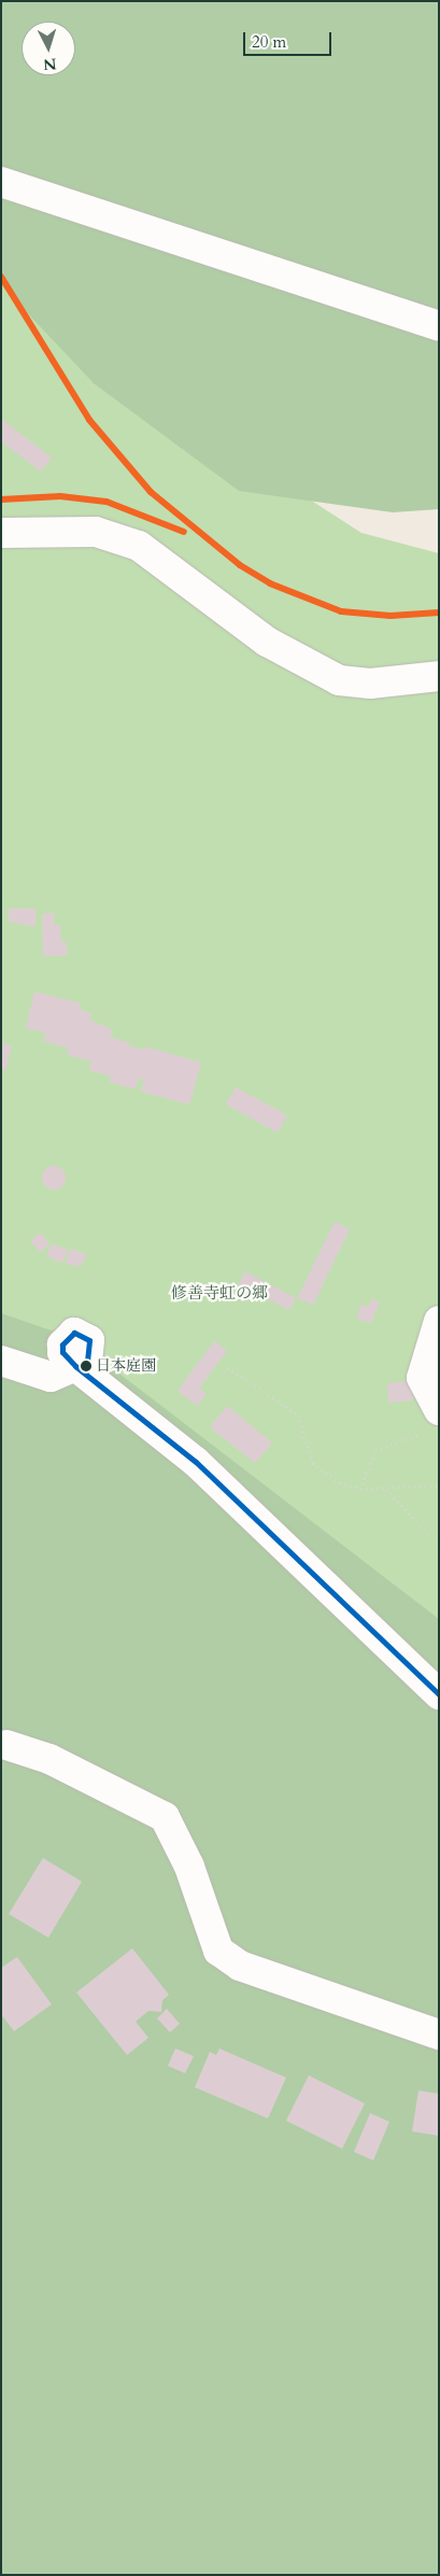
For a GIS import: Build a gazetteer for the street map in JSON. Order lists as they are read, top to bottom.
{
  "parks": ["修善寺虹の郷"],
  "places": ["日本庭園"],
  "scale_bar": "20 m",
  "north": "bottom"
}
